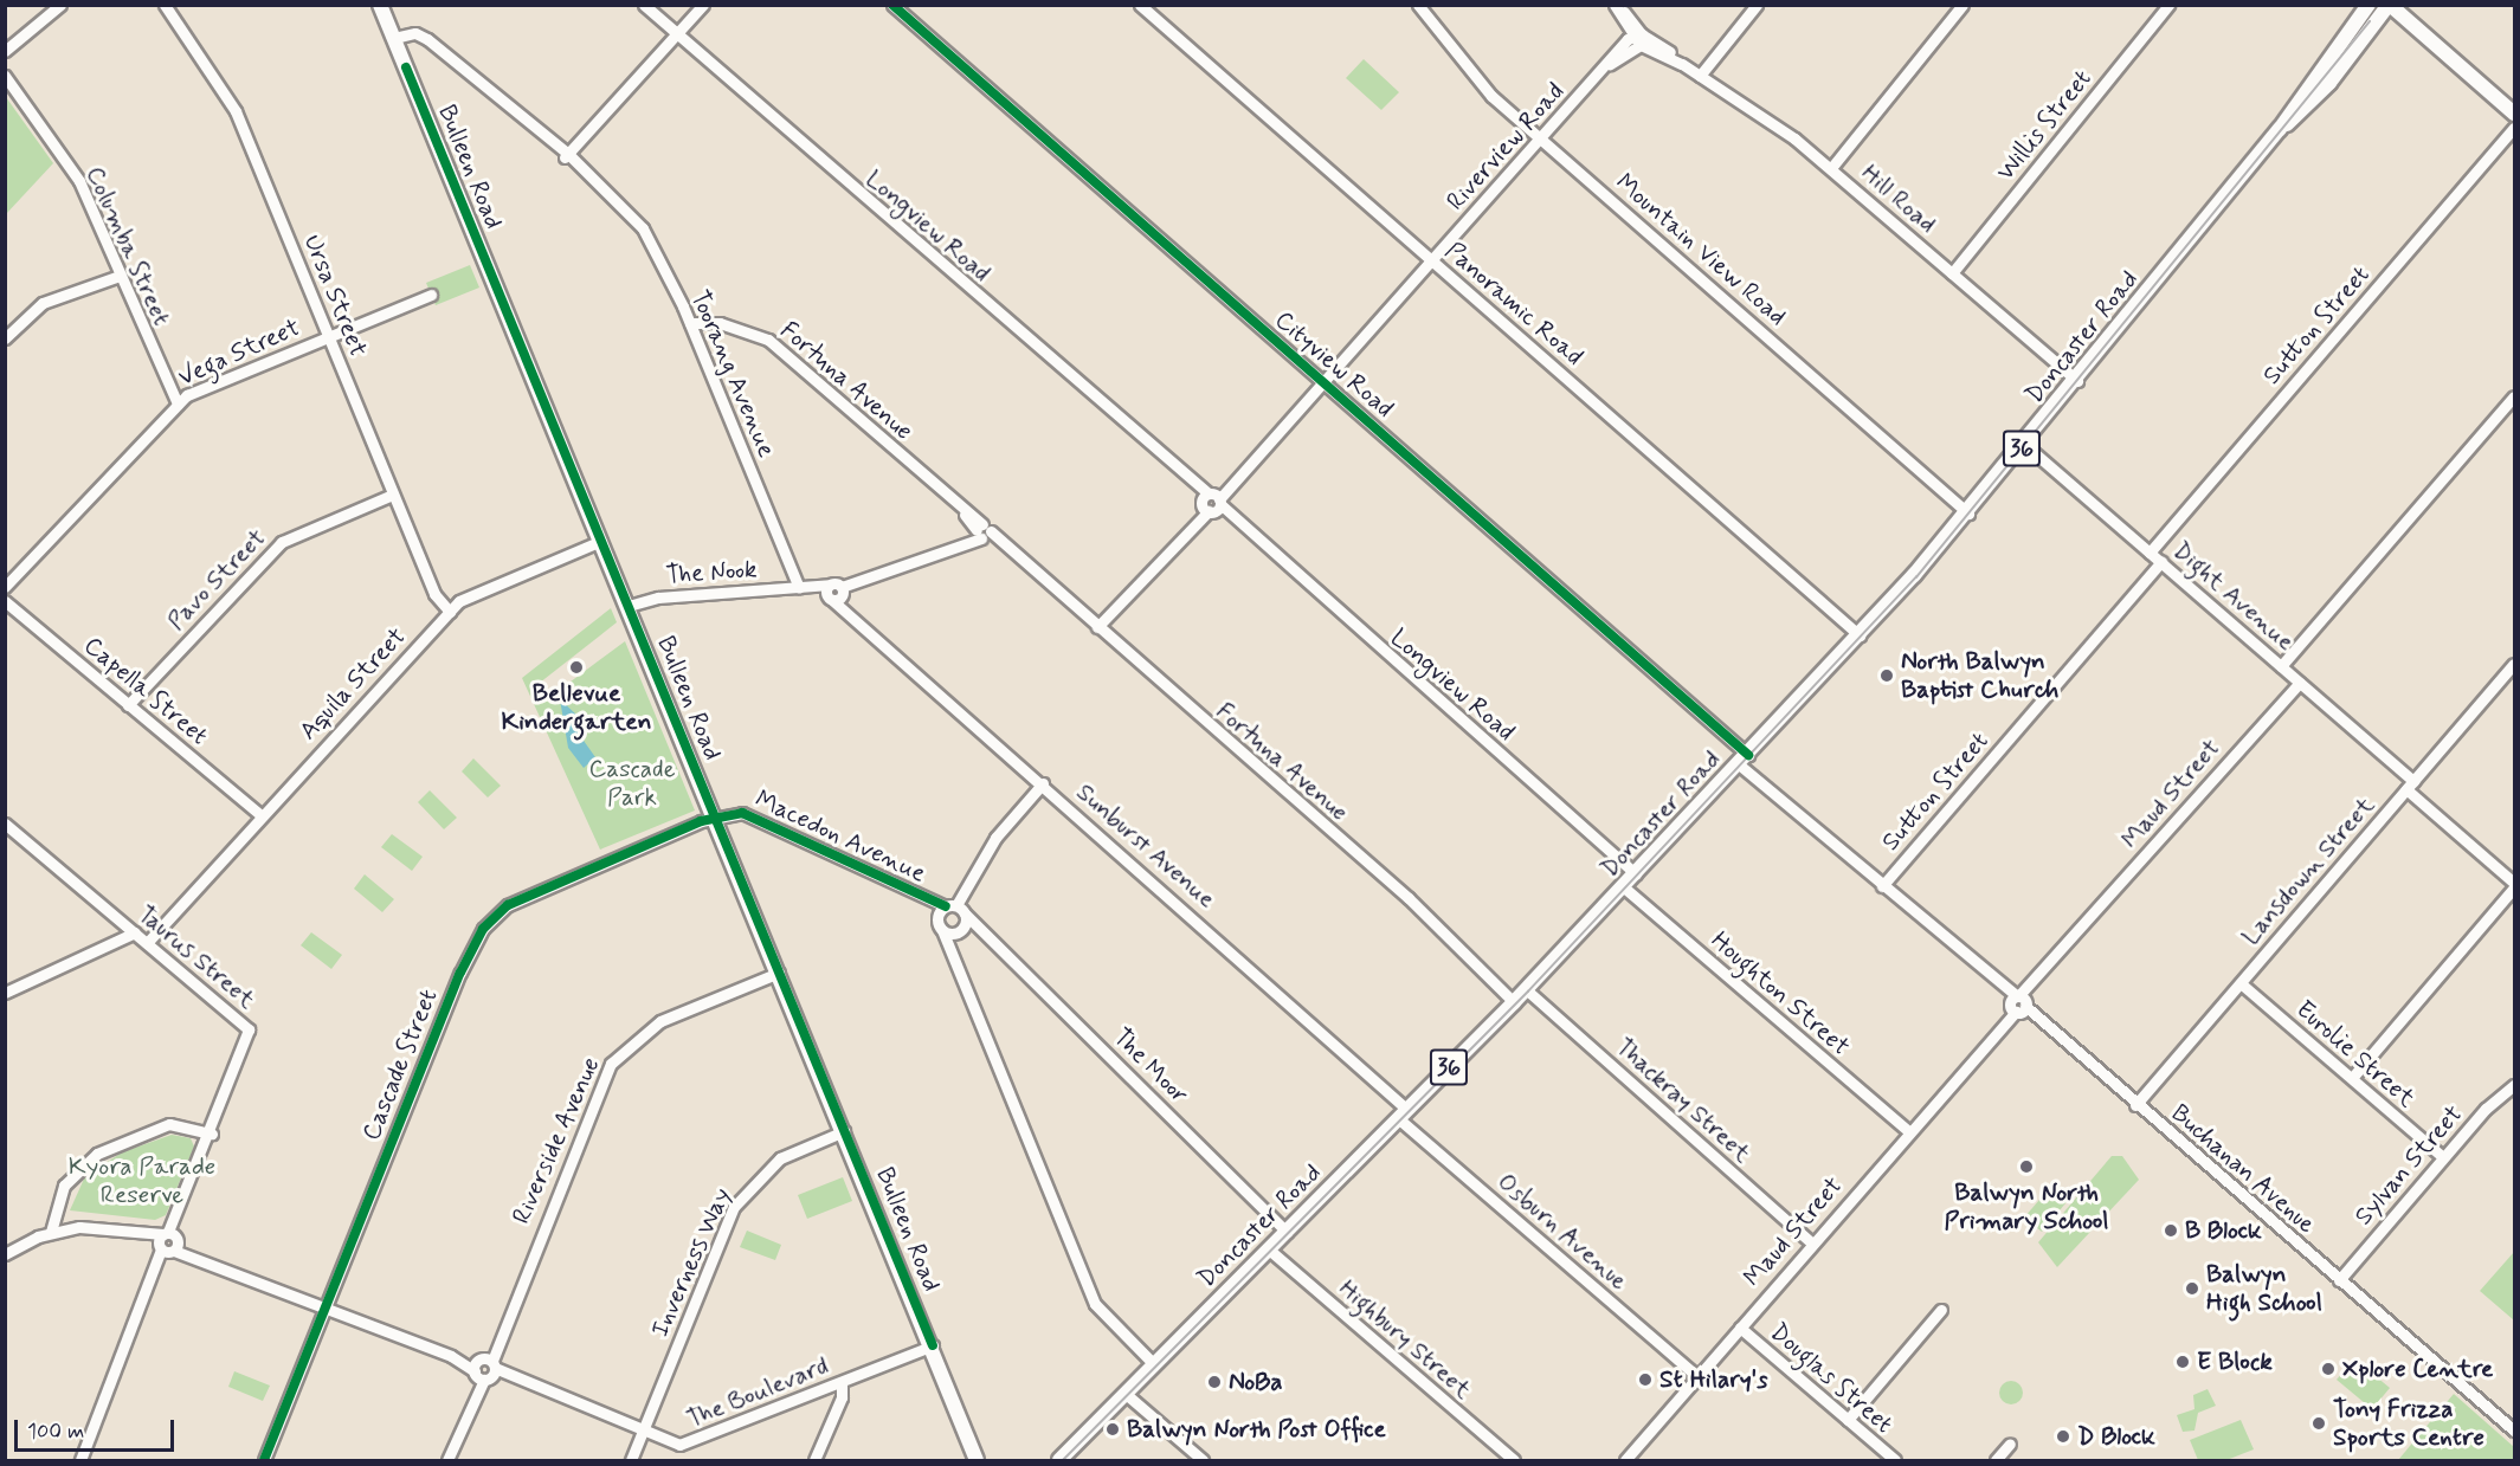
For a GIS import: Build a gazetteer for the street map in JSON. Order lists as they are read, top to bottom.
{
  "streets": {
    "main road": ["Bulleen Road", "Doncaster Road", "36"],
    "street": [
      "Willis Street",
      "Riverview Road",
      "Hill Road",
      "Longview Road",
      "Columba Street",
      "Mountain View Road",
      "Ursa Street",
      "Panoramic Road",
      "Sutton Street",
      "Vega Street",
      "Cityview Road",
      "Toorang Avenue",
      "Fortuna Avenue",
      "The Nook",
      "Pavo Street",
      "Dight Avenue",
      "Aquila Street",
      "Capella Street",
      "Maud Street",
      "Macedon Avenue",
      "Sunburst Avenue",
      "Lansdown Street",
      "Taurus Street",
      "Houghton Street",
      "Eurolie Street",
      "Cascade Street",
      "The Moor",
      "Thackray Street",
      "Riverside Avenue",
      "Sylvan Street",
      "Buchanan Avenue",
      "Osburn Avenue",
      "Inverness Way",
      "Highbury Street",
      "Douglas Street",
      "The Boulevard"
    ]
  },
  "crossings": [
    ["Willis Street", "Hill Road"],
    ["Riverview Road", "Hill Road"],
    ["Riverview Road", "Longview Road"],
    ["Riverview Road", "Mountain View Road"],
    ["Riverview Road", "Panoramic Road"],
    ["Riverview Road", "Cityview Road"],
    ["Riverview Road", "Fortuna Avenue"],
    ["Bulleen Road", "Toorang Avenue"],
    ["Bulleen Road", "The Nook"],
    ["Bulleen Road", "Aquila Street"],
    ["Bulleen Road", "Macedon Avenue"],
    ["Bulleen Road", "Cascade Street"],
    ["Bulleen Road", "Riverside Avenue"],
    ["Bulleen Road", "Inverness Way"],
    ["Bulleen Road", "The Boulevard"],
    ["Hill Road", "Doncaster Road"],
    ["Longview Road", "Doncaster Road"],
    ["Columba Street", "Vega Street"],
    ["Mountain View Road", "Doncaster Road"],
    ["Ursa Street", "Vega Street"],
    ["Ursa Street", "Pavo Street"],
    ["Ursa Street", "Aquila Street"],
    ["Panoramic Road", "Doncaster Road"],
    ["Sutton Street", "Dight Avenue"],
    ["Sutton Street", "Buchanan Avenue"],
    ["Doncaster Road", "Cityview Road"],
    ["Doncaster Road", "Fortuna Avenue"],
    ["Doncaster Road", "Dight Avenue"],
    ["Doncaster Road", "Macedon Avenue"],
    ["Doncaster Road", "Sunburst Avenue"],
    ["Doncaster Road", "Houghton Street"],
    ["Doncaster Road", "The Moor"],
    ["Doncaster Road", "Thackray Street"],
    ["Doncaster Road", "Buchanan Avenue"],
    ["Doncaster Road", "Osburn Avenue"],
    ["Doncaster Road", "Highbury Street"],
    ["Cityview Road", "Buchanan Avenue"],
    ["Toorang Avenue", "Fortuna Avenue"],
    ["Toorang Avenue", "The Nook"],
    ["The Nook", "Sunburst Avenue"],
    ["Pavo Street", "Capella Street"],
    ["Dight Avenue", "Maud Street"],
    ["Dight Avenue", "Lansdown Street"],
    ["Aquila Street", "Capella Street"],
    ["Aquila Street", "Taurus Street"],
    ["Maud Street", "Houghton Street"],
    ["Maud Street", "Thackray Street"],
    ["Maud Street", "Buchanan Avenue"],
    ["Maud Street", "Osburn Avenue"],
    ["Maud Street", "Douglas Street"],
    ["Macedon Avenue", "Cascade Street"],
    ["Macedon Avenue", "The Moor"],
    ["Sunburst Avenue", "Osburn Avenue"],
    ["Lansdown Street", "Eurolie Street"],
    ["Lansdown Street", "Buchanan Avenue"],
    ["Taurus Street", "The Boulevard"],
    ["Eurolie Street", "Sylvan Street"],
    ["Cascade Street", "The Boulevard"],
    ["Riverside Avenue", "The Boulevard"],
    ["Sylvan Street", "Buchanan Avenue"],
    ["Inverness Way", "The Boulevard"]
  ],
  "parks": ["Cascade Park", "Kyora Parade Reserve"],
  "places": [
    "Bellevue Kindergarten",
    "North Balwyn Baptist Church",
    "Balwyn North Primary School",
    "B Block",
    "Balwyn High School",
    "E Block",
    "Xplore Centre",
    "St Hilary's",
    "NoBa",
    "Tony Frizza Sports Centre",
    "Balwyn North Post Office",
    "D Block"
  ],
  "scale_bar": "100 m"
}
